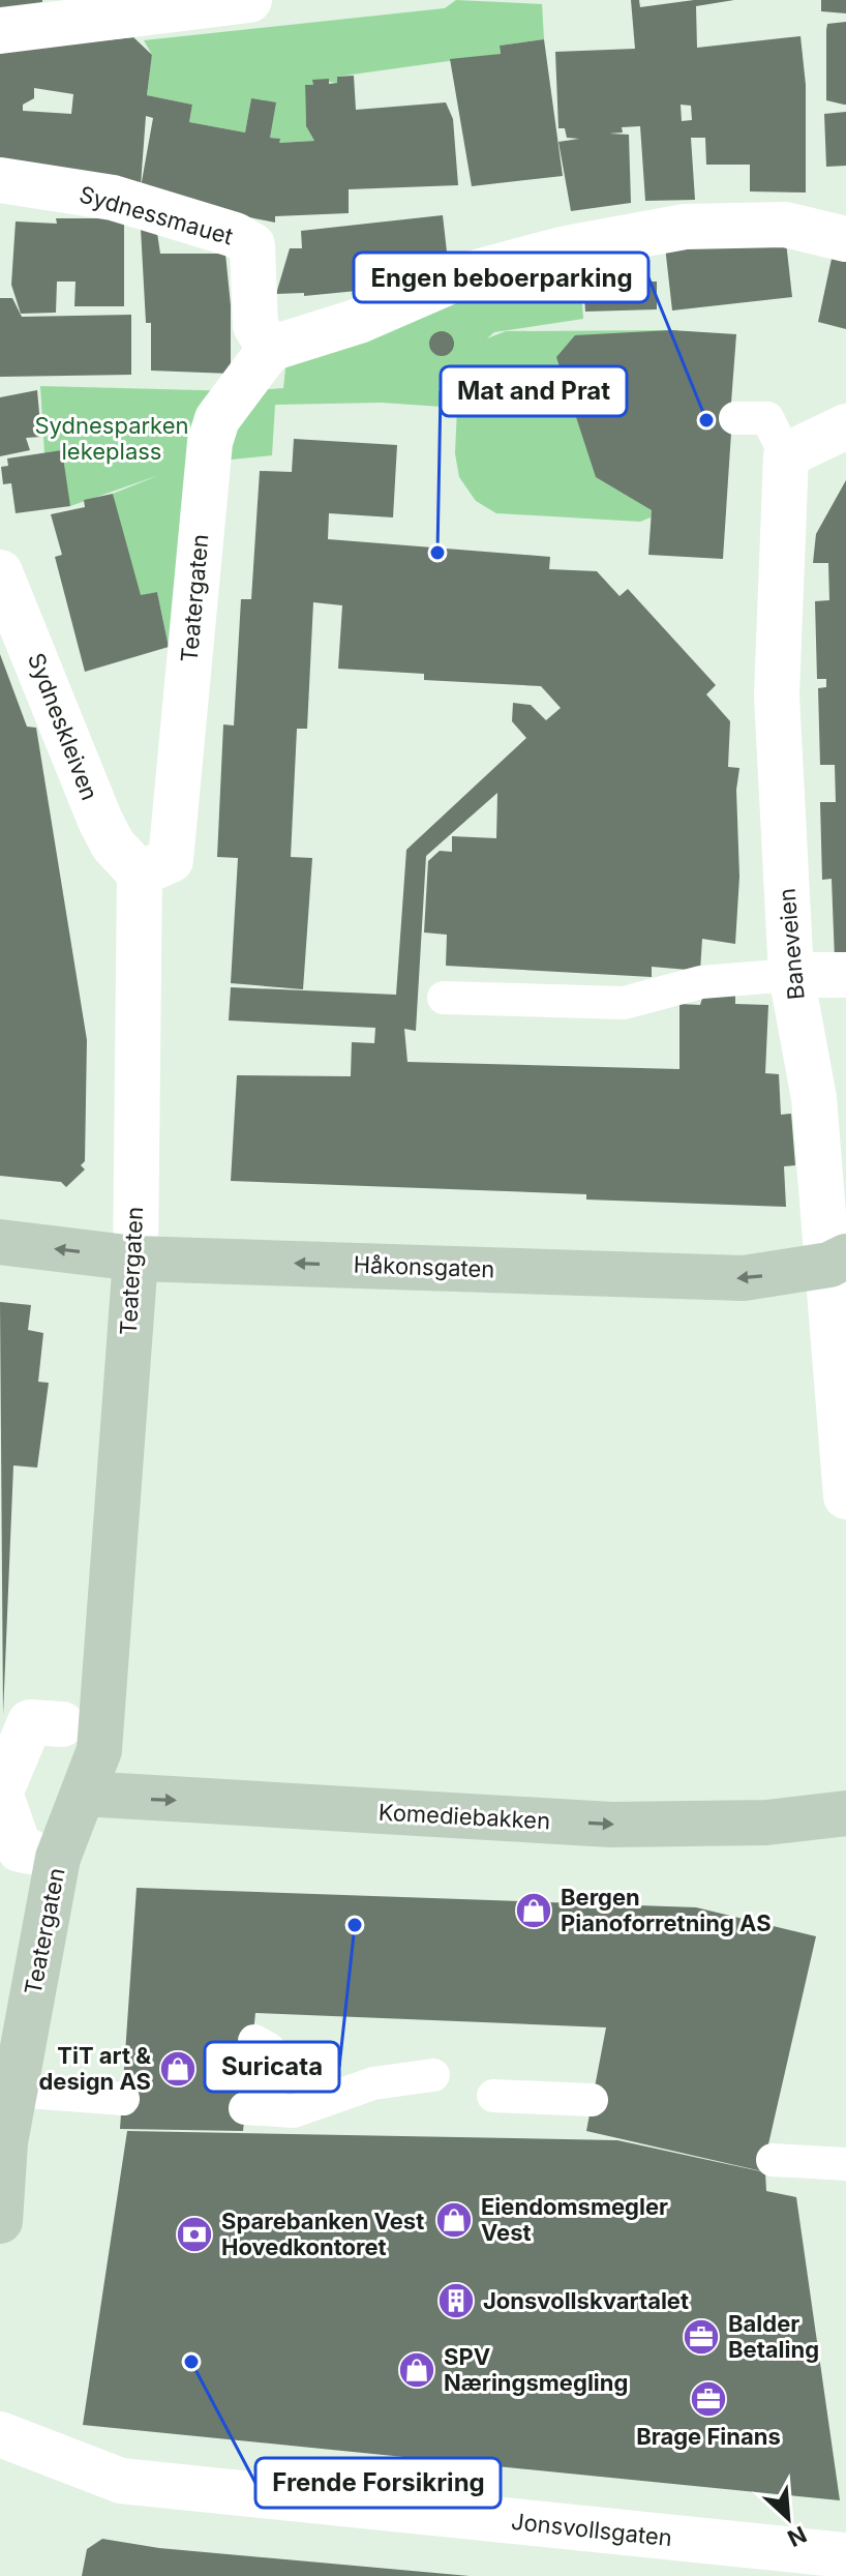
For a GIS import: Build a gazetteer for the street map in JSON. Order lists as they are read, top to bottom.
{
  "streets": {
    "main road": ["Teatergaten", "Håkonsgaten", "Komediebakken"],
    "street": [
      "Sydnessmauet",
      "Sydneskleiven",
      "Baneveien",
      "Jonsvollsgaten"
    ]
  },
  "crossings": [
    ["Sydnessmauet", "Teatergaten"],
    ["Teatergaten", "Sydneskleiven"],
    ["Teatergaten", "Håkonsgaten"],
    ["Teatergaten", "Komediebakken"],
    ["Baneveien", "Håkonsgaten"]
  ],
  "one_way": ["Håkonsgaten", "Komediebakken"],
  "parks": ["Sydnesparken lekeplass"],
  "places": {
    "other": [
      "Engen beboerparking",
      "Mat and Prat",
      "Suricata",
      "Frende Forsikring"
    ],
    "shop": [
      "Bergen Pianoforretning AS",
      "TiT art & design AS",
      "Eiendomsmegler Vest",
      "SPV Næringsmegling"
    ],
    "bank": ["Sparebanken Vest Hovedkontoret"],
    "building": ["Jonsvollskvartalet"],
    "office": ["Balder Betaling", "Brage Finans"]
  },
  "north": "bottom right"
}
